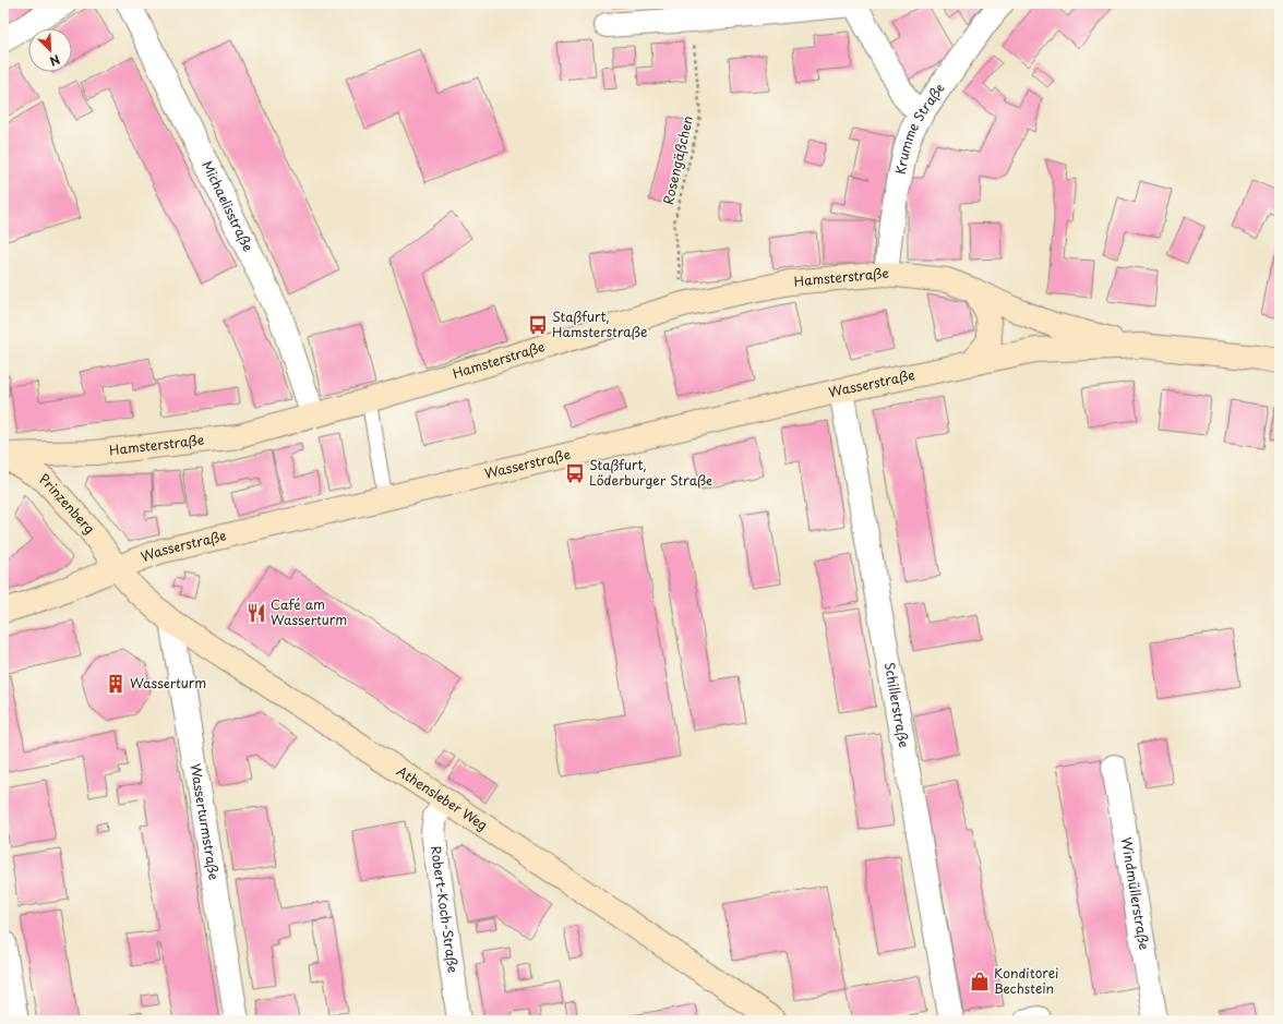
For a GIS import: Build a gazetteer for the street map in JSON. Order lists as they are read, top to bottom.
{
  "streets": {
    "street": [
      "Krumme Straße",
      "Michaelisstraße",
      "Hamsterstraße",
      "Wasserstraße",
      "Prinzenberg",
      "Schillerstraße",
      "Athensleber Weg",
      "Wasserturmstraße",
      "Windmüllerstraße",
      "Robert-Koch-Straße"
    ],
    "path": ["Rosengäßchen"]
  },
  "crossings": [
    ["Krumme Straße", "Hamsterstraße"],
    ["Rosengäßchen", "Hamsterstraße"],
    ["Michaelisstraße", "Hamsterstraße"],
    ["Hamsterstraße", "Wasserstraße"],
    ["Hamsterstraße", "Prinzenberg"],
    ["Wasserstraße", "Prinzenberg"],
    ["Wasserstraße", "Schillerstraße"],
    ["Wasserstraße", "Athensleber Weg"],
    ["Prinzenberg", "Athensleber Weg"],
    ["Athensleber Weg", "Wasserturmstraße"],
    ["Athensleber Weg", "Robert-Koch-Straße"]
  ],
  "places": {
    "bus stop": ["Staßfurt, Hamsterstraße", "Staßfurt, Löderburger Straße"],
    "restaurant": ["Café am Wasserturm"],
    "building": ["Wasserturm"],
    "shop": ["Konditorei Bechstein"]
  },
  "north": "bottom right"
}
